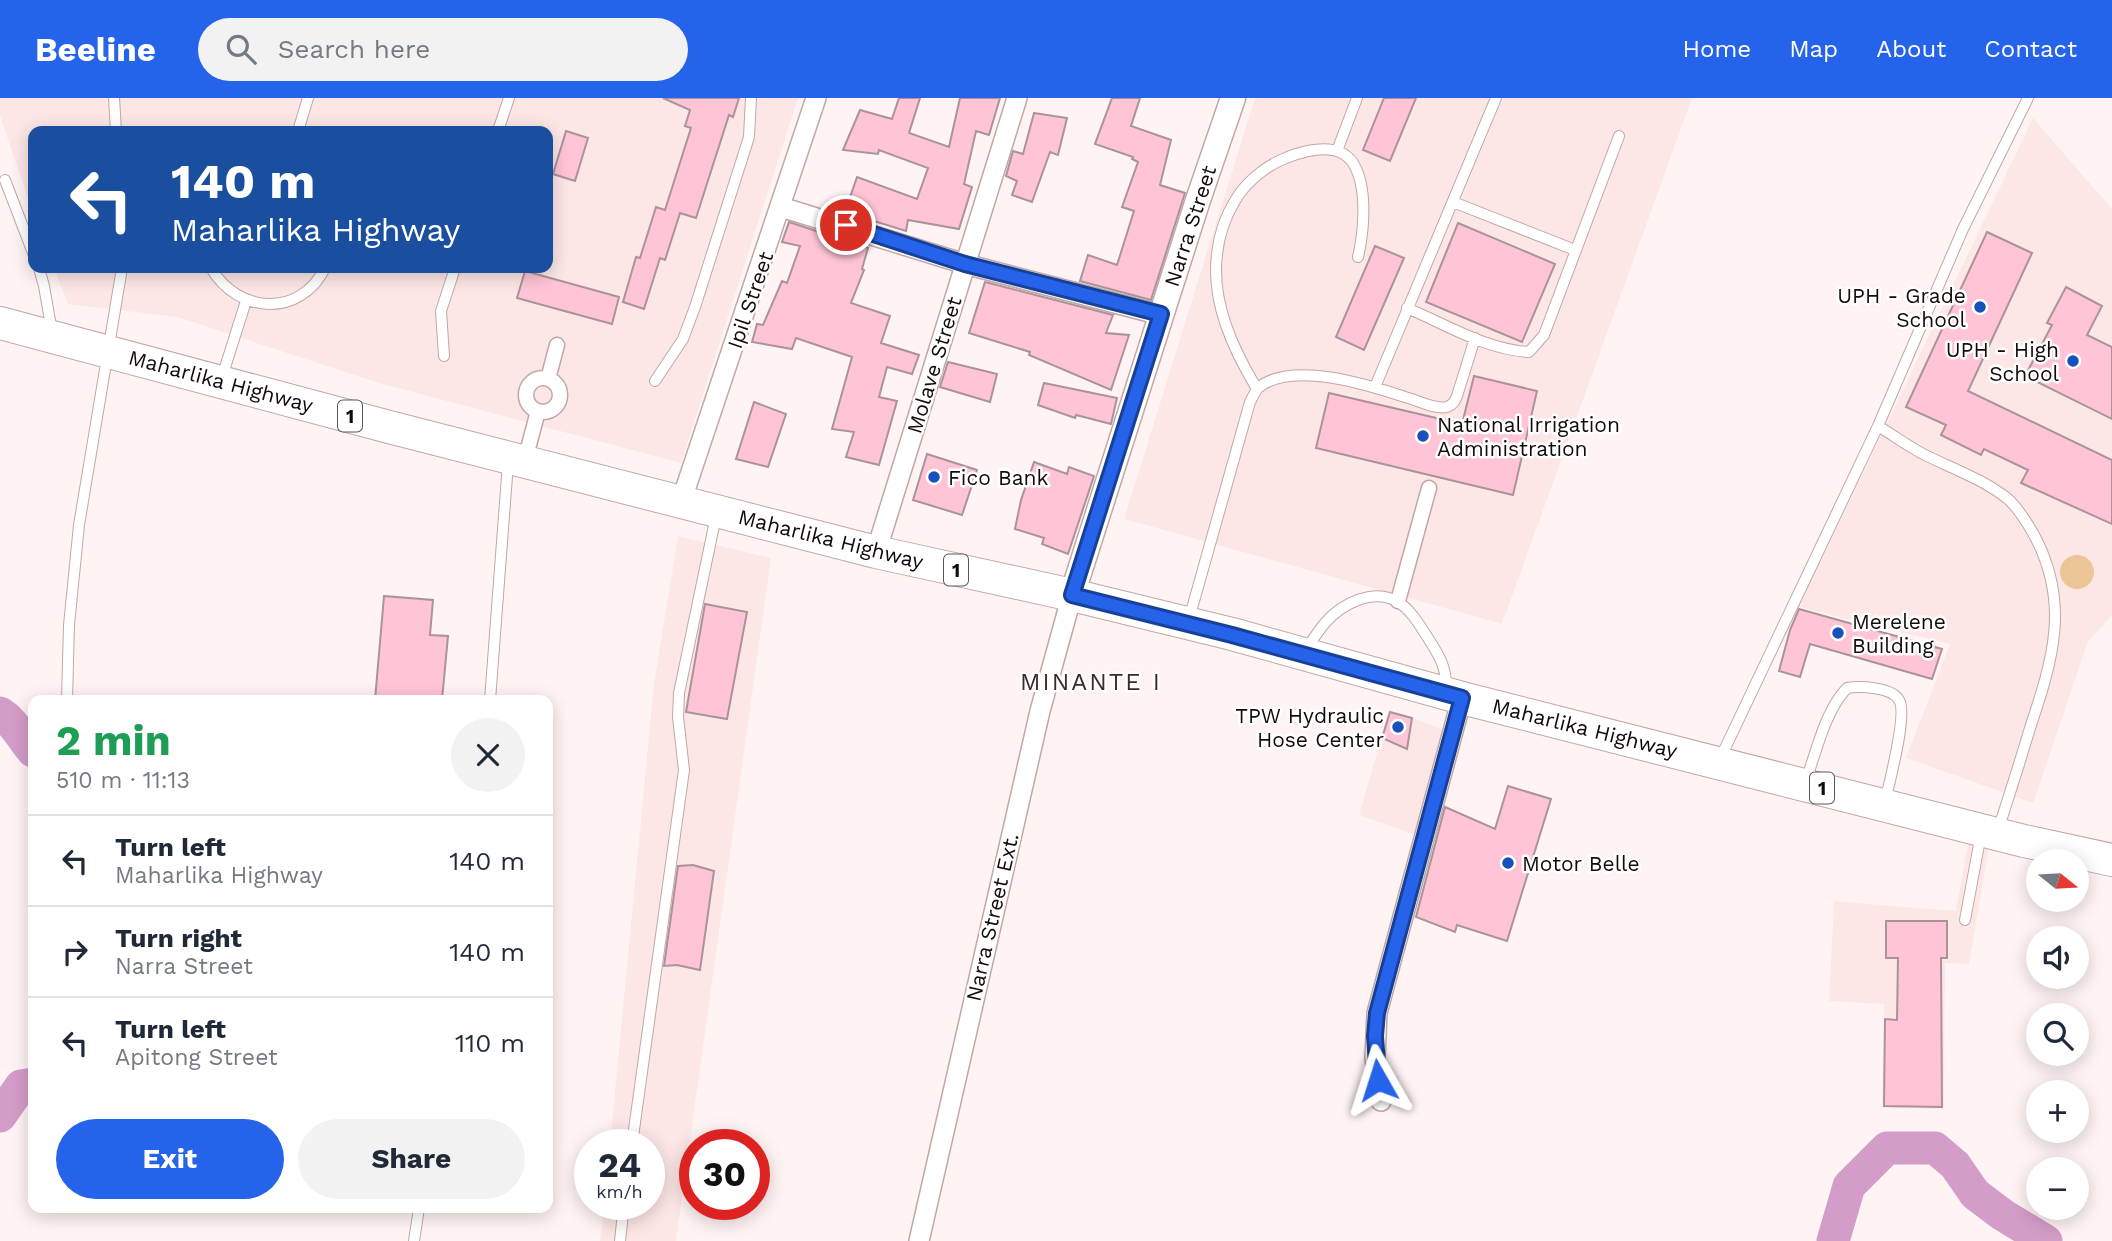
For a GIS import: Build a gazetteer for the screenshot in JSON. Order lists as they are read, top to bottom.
{
  "streets": {
    "highway": ["Maharlika Highway", "1"],
    "street": [
      "Narra Street",
      "Ipil Street",
      "Molave Street",
      "Narra Street Ext."
    ]
  },
  "crossings": [
    ["Narra Street", "Maharlika Highway"],
    ["Narra Street", "Narra Street Ext."],
    ["Ipil Street", "Maharlika Highway"],
    ["Molave Street", "Maharlika Highway"],
    ["Maharlika Highway", "Narra Street Ext."]
  ],
  "districts": ["MINANTE I"],
  "places": [
    "UPH - Grade School",
    "UPH - High School",
    "National Irrigation Administration",
    "Fico Bank",
    "Merelene Building",
    "TPW Hydraulic Hose Center",
    "Motor Belle"
  ],
  "north": "right",
  "page": {
    "header": "Beeline",
    "search": "Search here",
    "nav": [
      "Home",
      "Map",
      "About",
      "Contact"
    ],
    "turn": ["140 m", "Maharlika Highway"],
    "heading": ["2 min", "510 m · 11:13"],
    "list": [
      {
        "name": "Turn left",
        "note": "Maharlika Highway",
        "value": "140 m"
      },
      {
        "name": "Turn right",
        "note": "Narra Street",
        "value": "140 m"
      },
      {
        "name": "Turn left",
        "note": "Apitong Street",
        "value": "110 m"
      }
    ],
    "map_buttons": ["+", "−"],
    "buttons": ["Exit", "Share"],
    "speed": "24 km/h",
    "limit": "30"
  }
}
